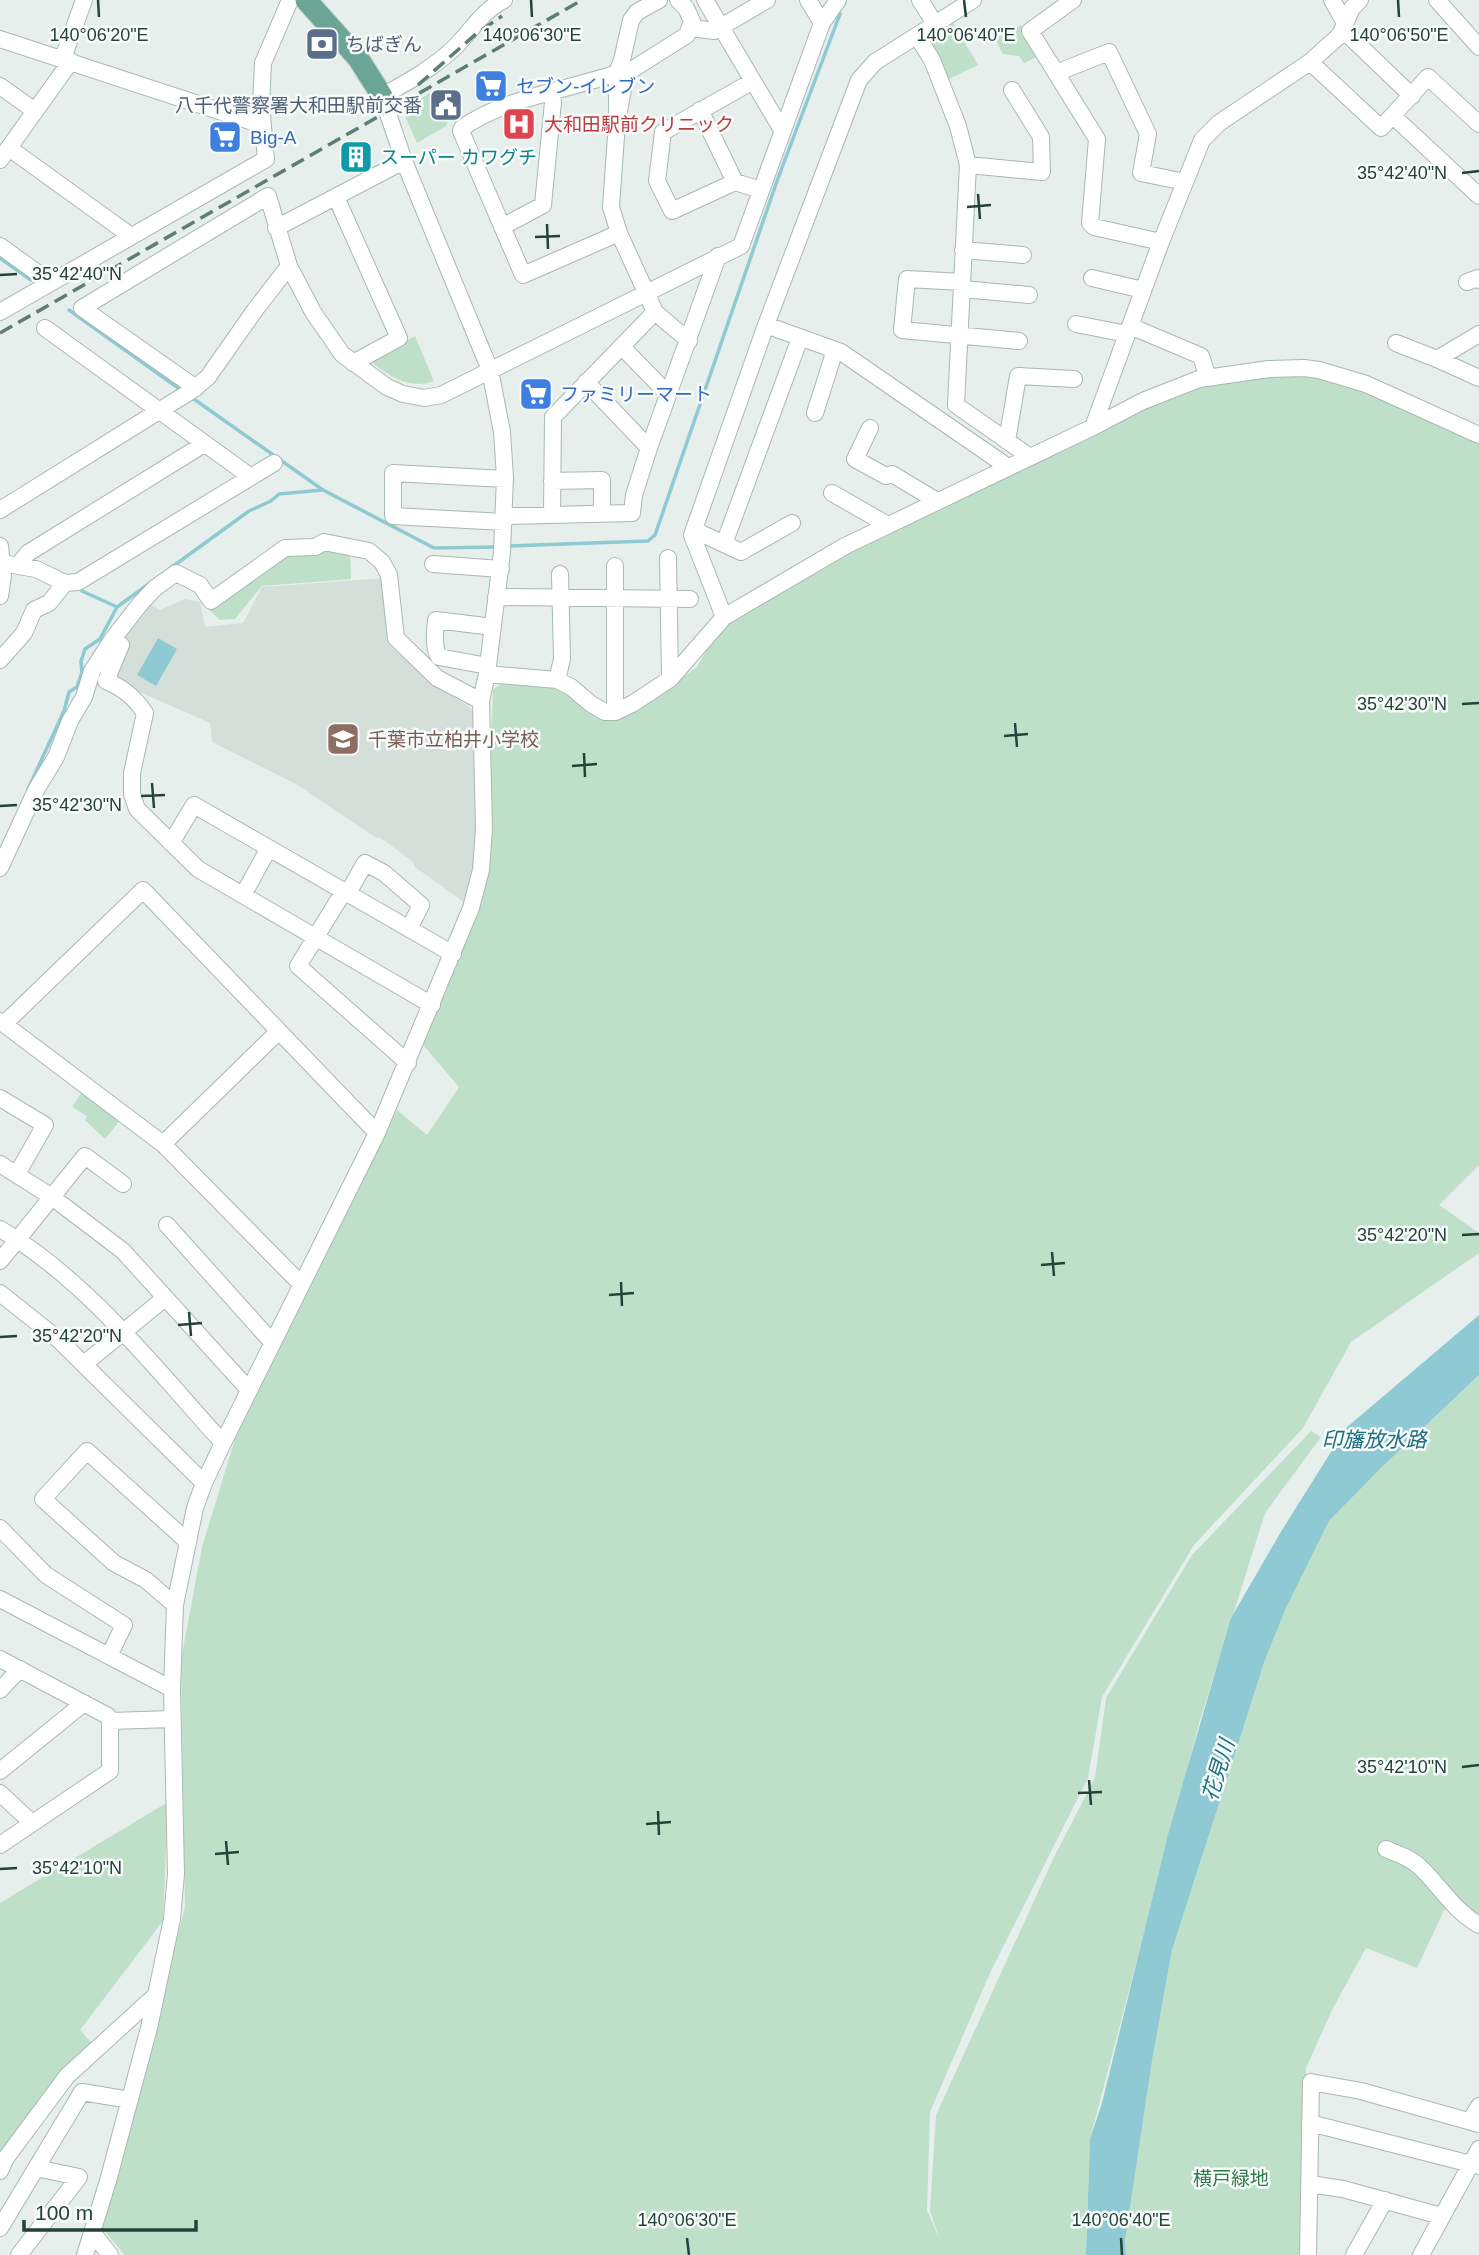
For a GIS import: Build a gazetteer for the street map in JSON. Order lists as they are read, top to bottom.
{
  "water": ["印旛放水路", "花見川"],
  "parks": ["横戸緑地"],
  "places": {
    "bank": ["ちばぎん"],
    "supermarket": ["セブン-イレブン", "Big-A", "ファミリーマート"],
    "public building": ["八千代警察署大和田駅前交番"],
    "hospital": ["大和田駅前クリニック"],
    "building": ["スーパー カワグチ"],
    "school or university": ["千葉市立柏井小学校"]
  },
  "scale_bar": "100 m",
  "coordinates": [
    "140°06'20\"E",
    "140°06'30\"E",
    "140°06'40\"E",
    "140°06'50\"E",
    "35°42'40\"N",
    "35°42'30\"N",
    "35°42'20\"N",
    "35°42'10\"N"
  ]
}
